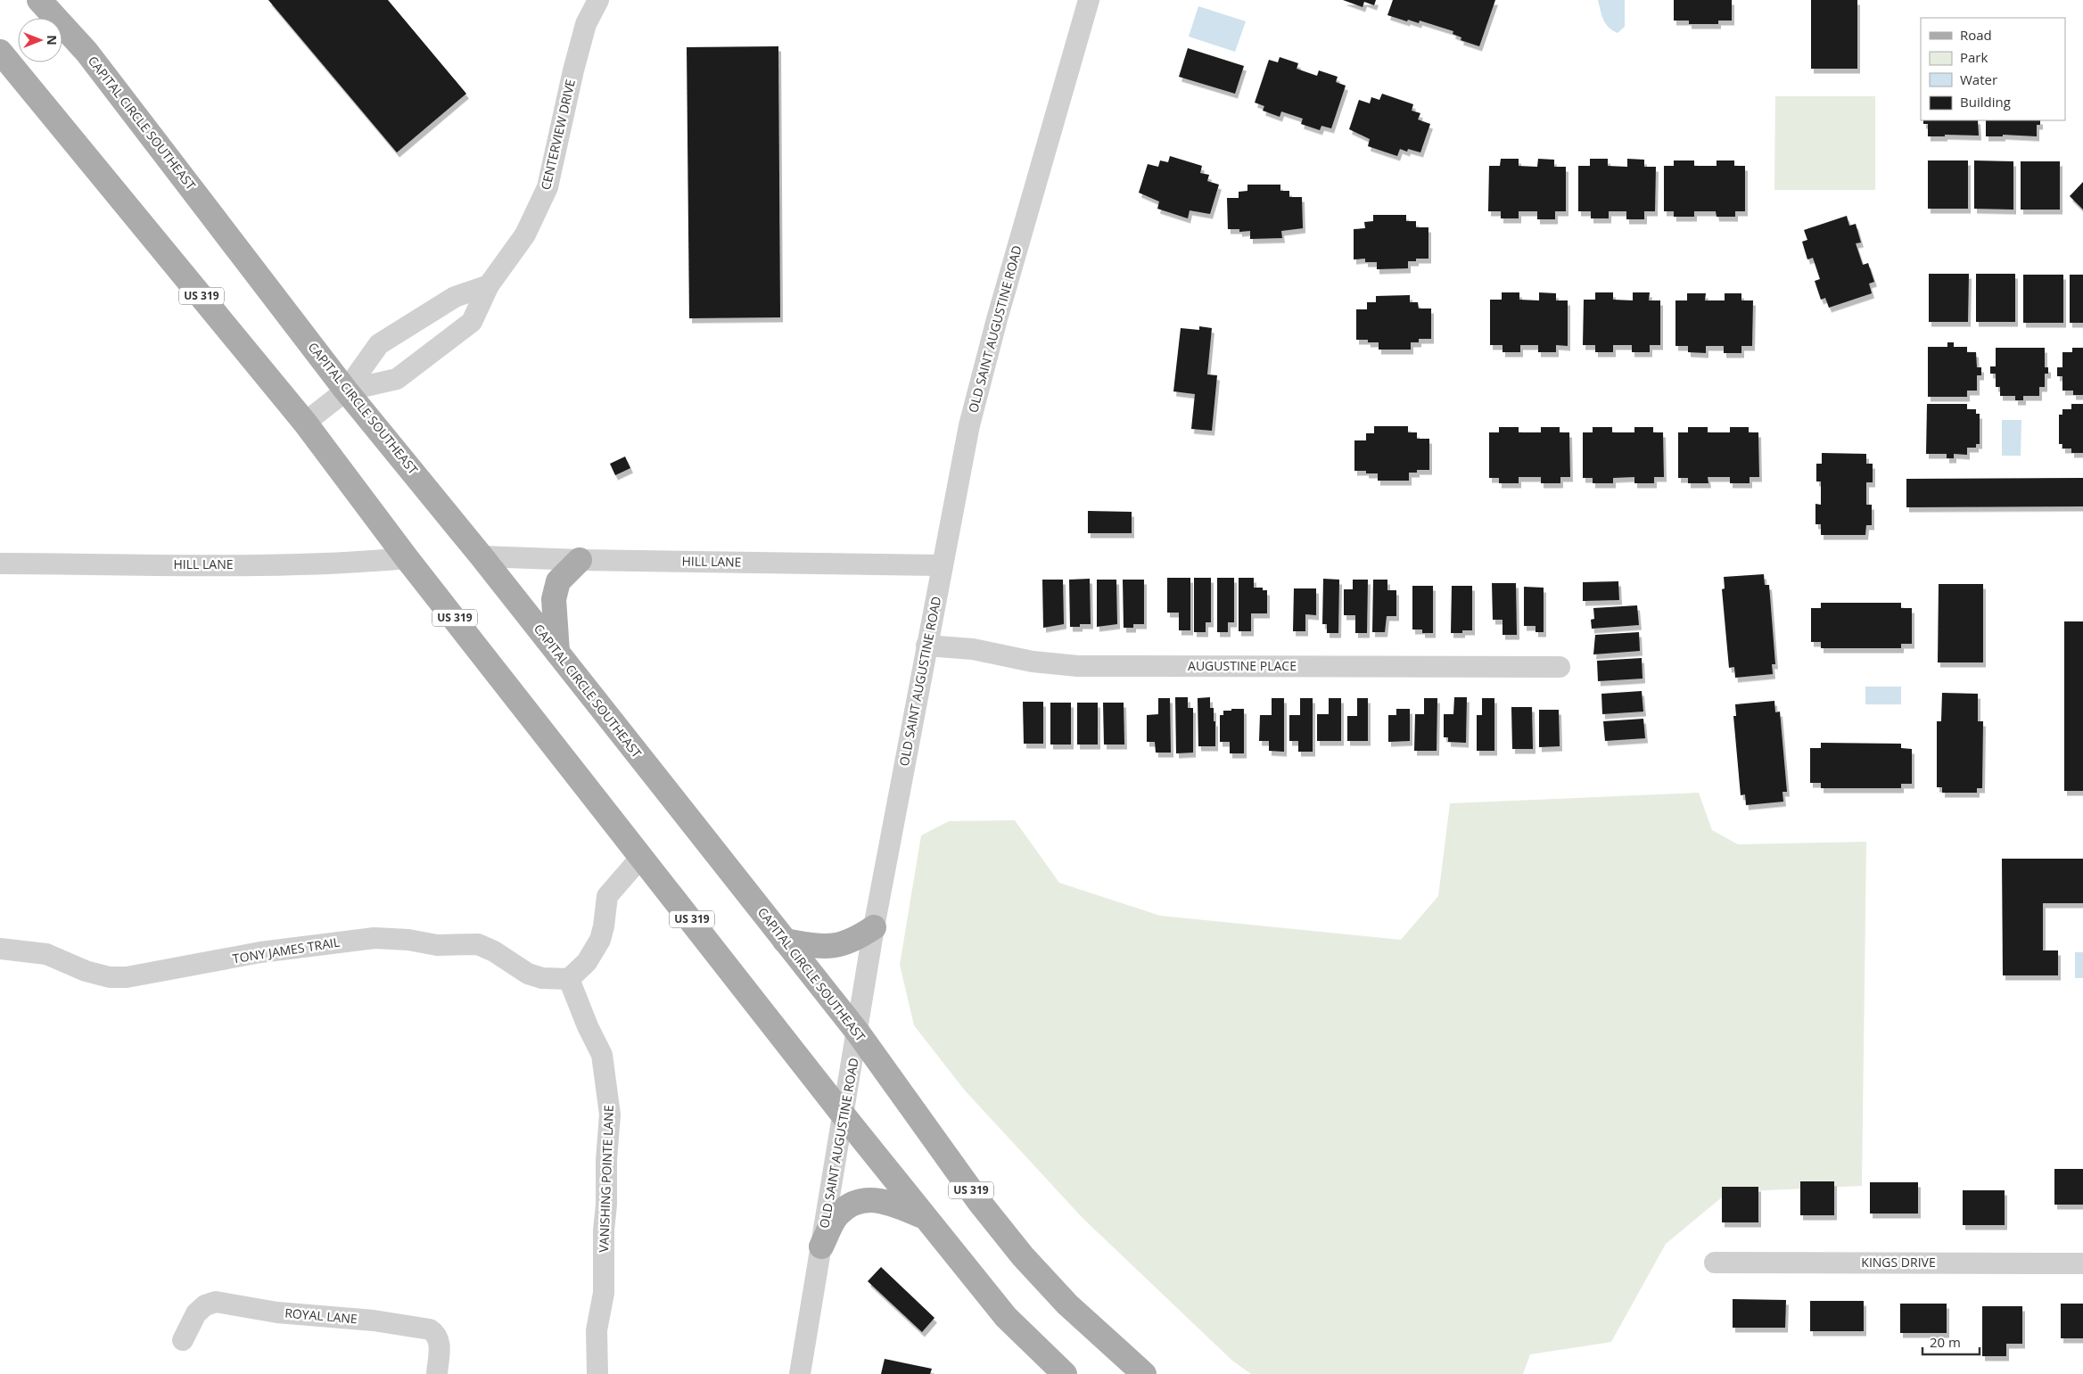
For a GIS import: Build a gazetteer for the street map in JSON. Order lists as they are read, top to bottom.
{
  "streets": {
    "main road": ["CAPITAL CIRCLE SOUTHEAST", "US 319"],
    "street": [
      "CENTERVIEW DRIVE",
      "OLD SAINT AUGUSTINE ROAD",
      "HILL LANE",
      "AUGUSTINE PLACE",
      "TONY JAMES TRAIL",
      "VANISHING POINTE LANE",
      "KINGS DRIVE",
      "ROYAL LANE"
    ]
  },
  "crossings": [
    ["CAPITAL CIRCLE SOUTHEAST", "CENTERVIEW DRIVE"],
    ["CAPITAL CIRCLE SOUTHEAST", "OLD SAINT AUGUSTINE ROAD"],
    ["CAPITAL CIRCLE SOUTHEAST", "HILL LANE"],
    ["CENTERVIEW DRIVE", "US 319"],
    ["US 319", "OLD SAINT AUGUSTINE ROAD"],
    ["US 319", "HILL LANE"],
    ["OLD SAINT AUGUSTINE ROAD", "HILL LANE"],
    ["OLD SAINT AUGUSTINE ROAD", "AUGUSTINE PLACE"],
    ["TONY JAMES TRAIL", "VANISHING POINTE LANE"]
  ],
  "legend": [
    "Road",
    "Park",
    "Water",
    "Building"
  ],
  "scale_bar": "20 m",
  "north": "right"
}
